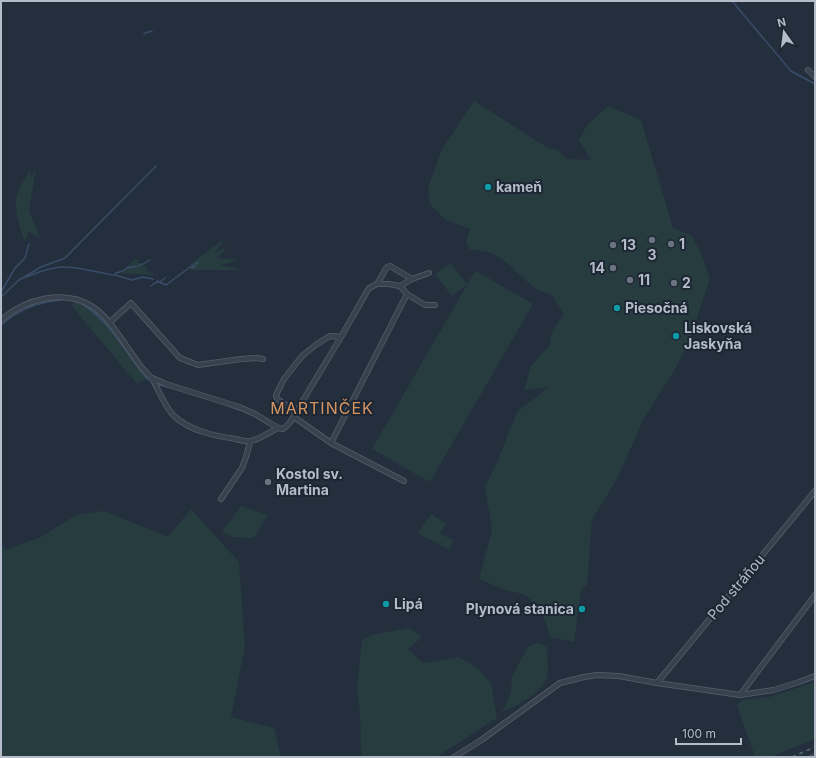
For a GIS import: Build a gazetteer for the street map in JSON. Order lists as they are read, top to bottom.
{
  "streets": {
    "street": ["Pod stráňou"]
  },
  "districts": ["MARTINČEK"],
  "places": [
    "kameň",
    "3",
    "1",
    "13",
    "14",
    "11",
    "2",
    "Piesočná",
    "Liskovská Jaskyňa",
    "Kostol sv. Martina",
    "Lipá",
    "Plynová stanica"
  ],
  "scale_bar": "100 m",
  "north": "top"
}
